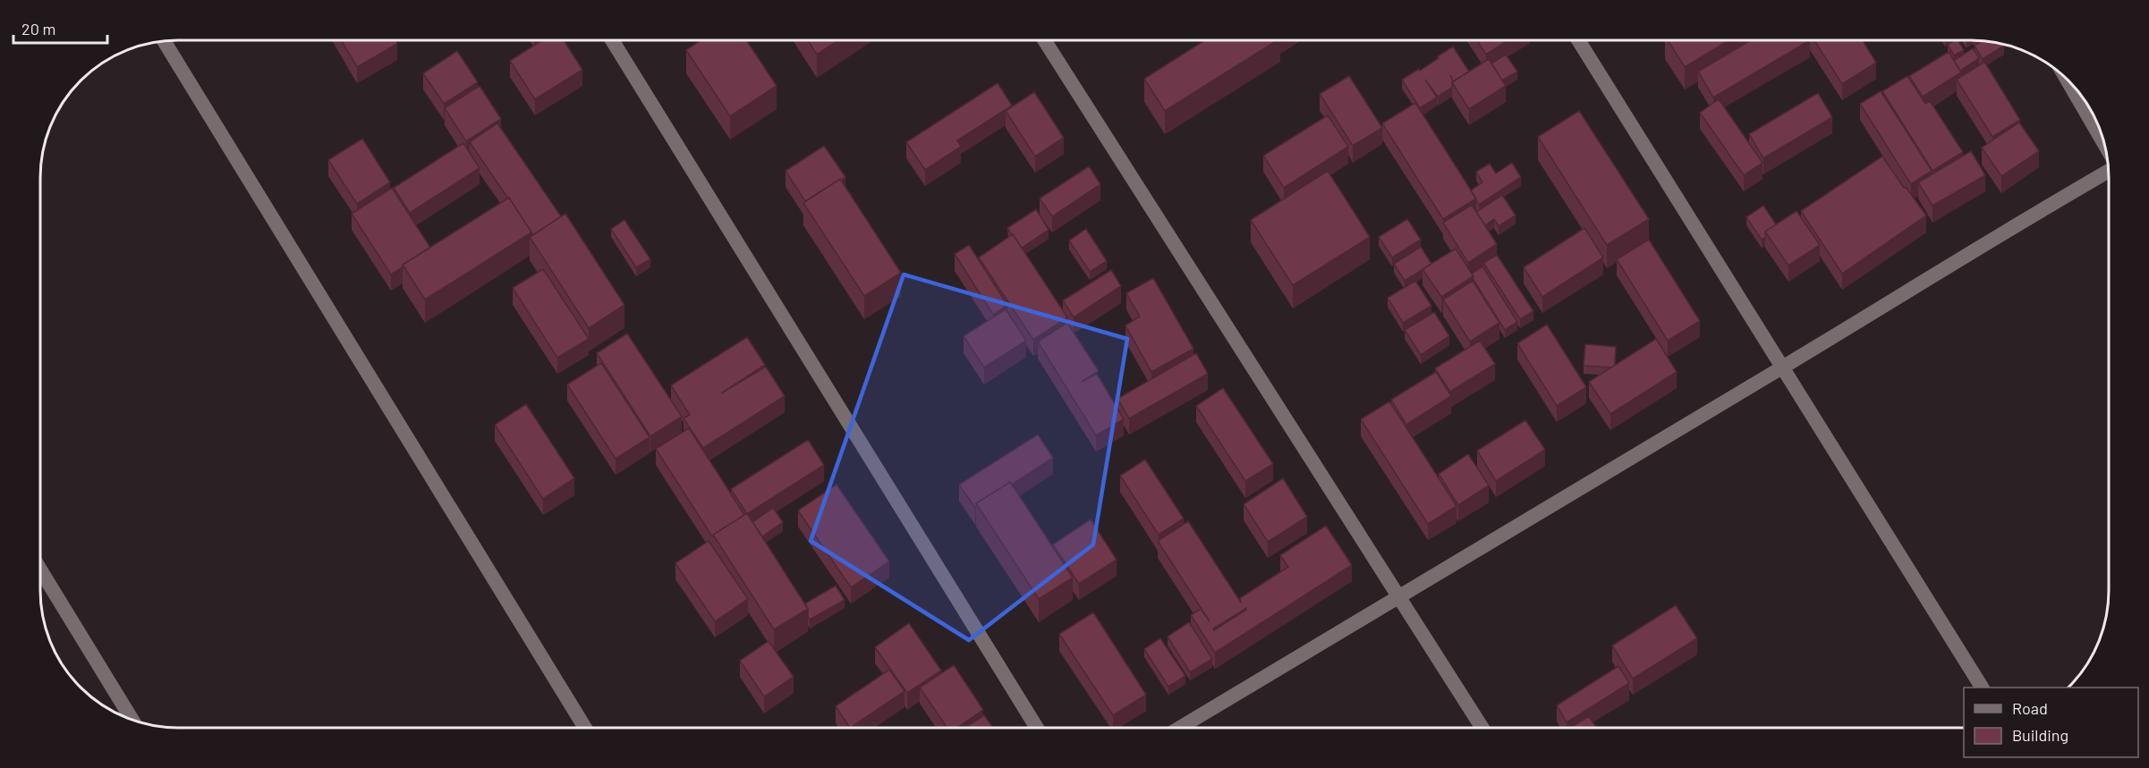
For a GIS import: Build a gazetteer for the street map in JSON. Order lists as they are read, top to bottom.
{
  "legend": ["Road", "Building"],
  "scale_bar": "20 m"
}
